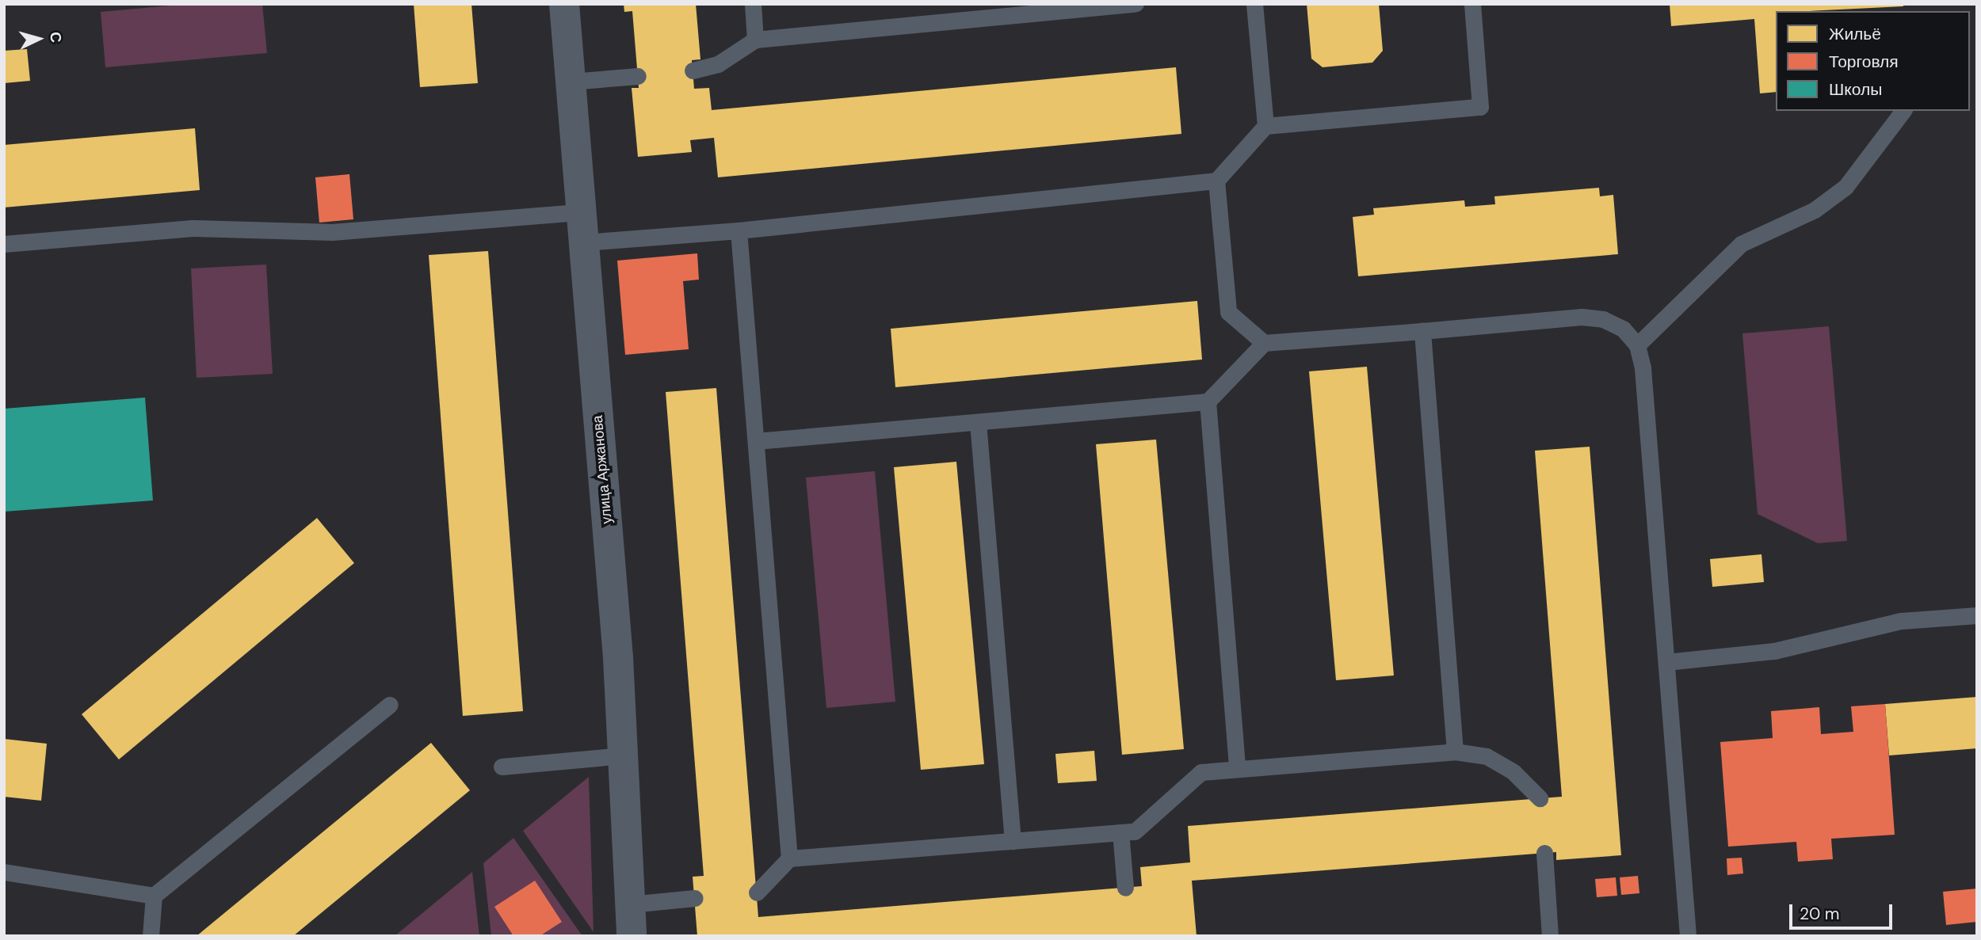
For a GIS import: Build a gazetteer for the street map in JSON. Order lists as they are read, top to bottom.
{
  "streets": {
    "street": ["улица Аржанова"]
  },
  "legend": ["Жильё", "Торговля", "Школы"],
  "scale_bar": "20 m",
  "north": "right"
}
